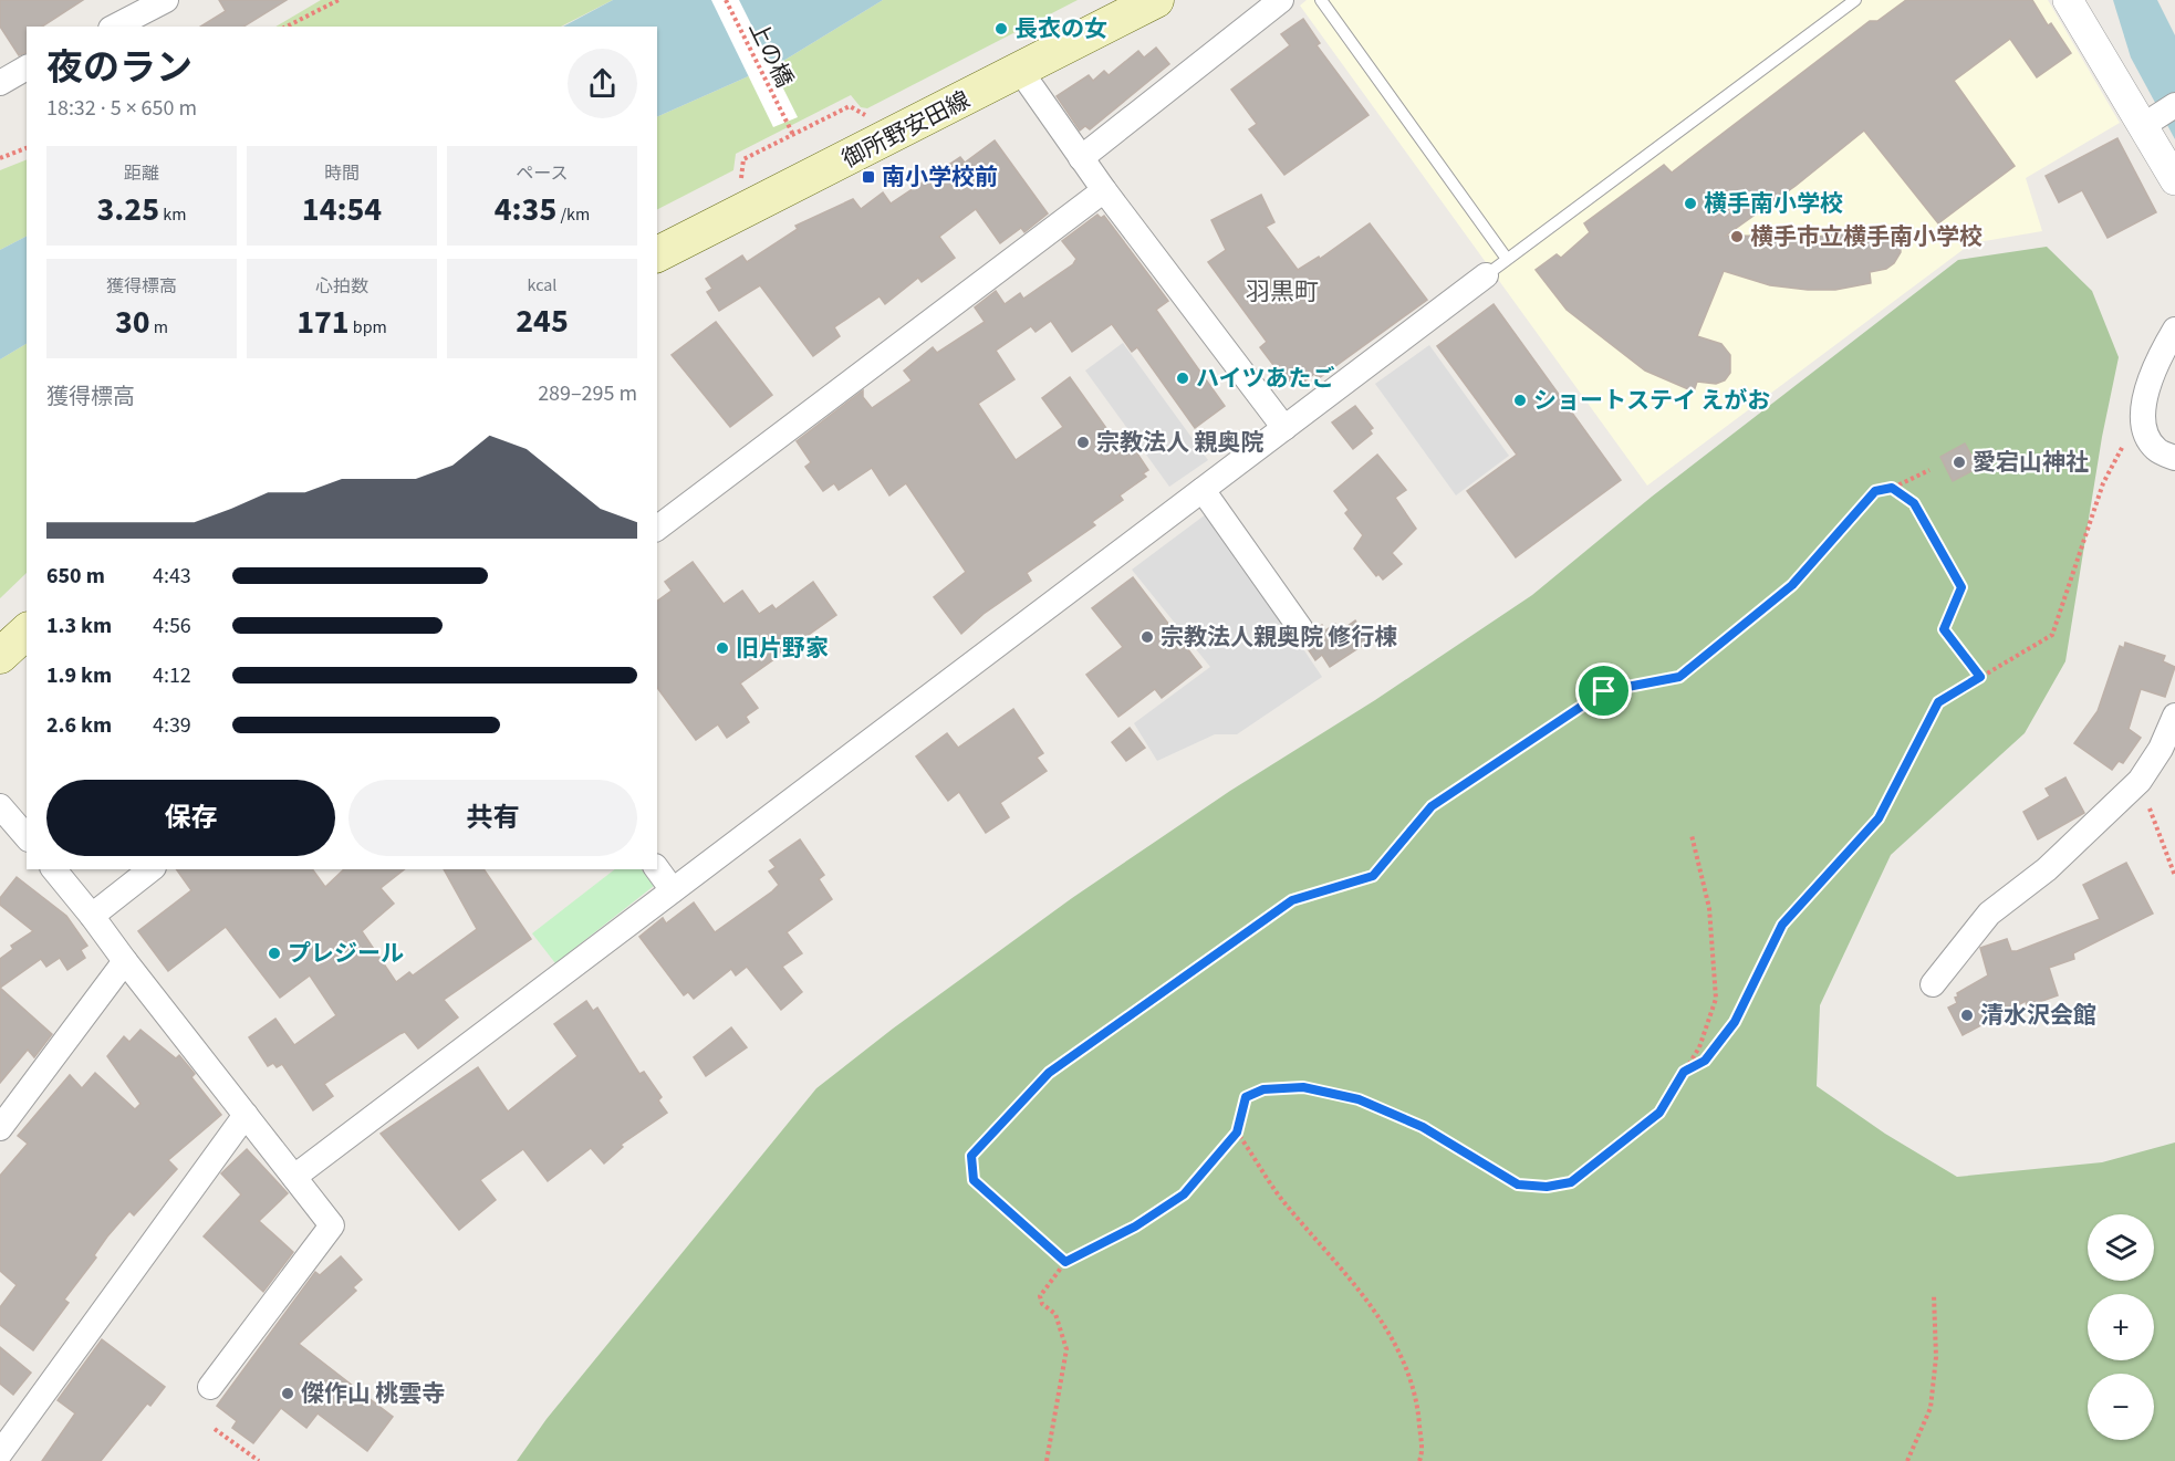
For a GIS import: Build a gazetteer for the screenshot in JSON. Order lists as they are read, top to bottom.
{
  "streets": {
    "main road": ["御所野安田線"],
    "path": ["上の橋"]
  },
  "districts": ["羽黒町"],
  "places": {
    "other": [
      "長衣の女",
      "横手南小学校",
      "横手市立横手南小学校",
      "ハイツあたご",
      "ショートステイ えがお",
      "宗教法人 親奥院",
      "愛宕山神社",
      "宗教法人親奥院 修行棟",
      "旧片野家",
      "プレジール",
      "清水沢会館",
      "傑作山 桃雲寺"
    ],
    "transit": ["南小学校前"]
  },
  "page": {
    "heading": ["夜のラン", "18:32 · 5 × 650 m"],
    "stats": [
      ["距離", "3.25 km"],
      ["時間", "14:54"],
      ["ペース", "4:35 /km"],
      ["獲得標高", "30 m"],
      ["心拍数", "171 bpm"],
      ["kcal", "245"]
    ],
    "chart": ["獲得標高", "289–295 m"],
    "list": [
      {
        "name": "650 m",
        "note": "4:43"
      },
      {
        "name": "1.3 km",
        "note": "4:56"
      },
      {
        "name": "1.9 km",
        "note": "4:12"
      },
      {
        "name": "2.6 km",
        "note": "4:39"
      }
    ],
    "buttons": ["保存", "共有"],
    "map_buttons": ["+", "−"]
  }
}
